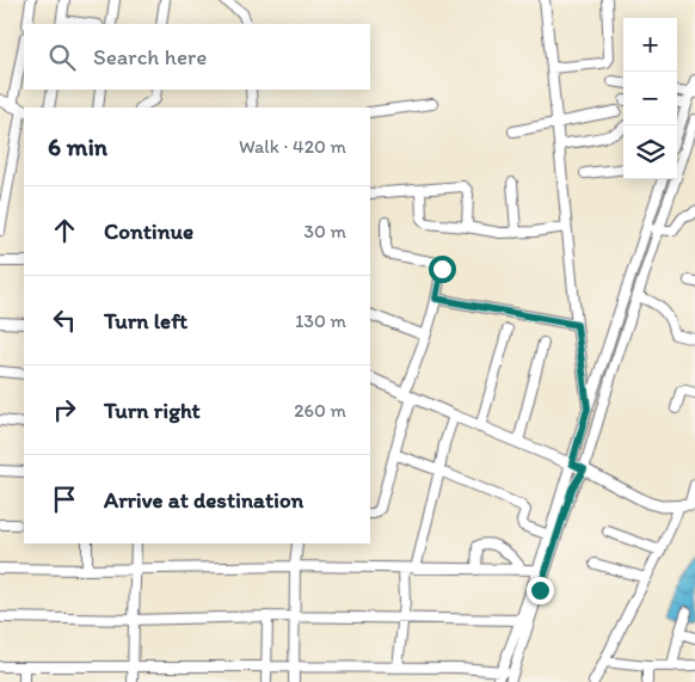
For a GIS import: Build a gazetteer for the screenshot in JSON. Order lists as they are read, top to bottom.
{
  "page": {
    "map_buttons": ["+", "−"],
    "search": "Search here",
    "heading": ["6 min", "Walk · 420 m"],
    "list": [
      ["Continue", "30 m"],
      ["Turn left", "130 m"],
      ["Turn right", "260 m"],
      "Arrive at destination"
    ]
  }
}
